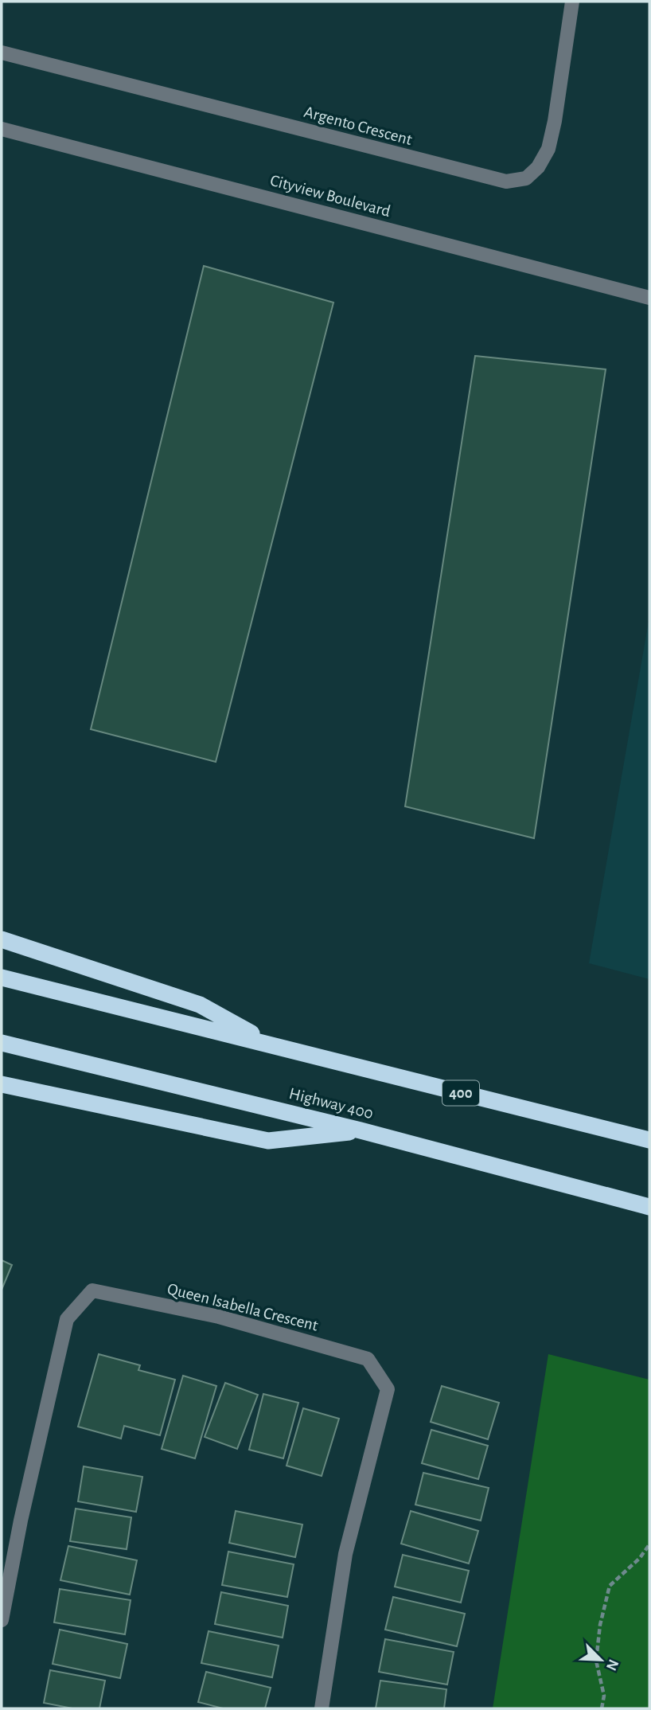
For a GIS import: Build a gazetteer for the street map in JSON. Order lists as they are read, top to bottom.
{
  "streets": {
    "highway": ["400", "Highway 400"],
    "street": ["Argento Crescent", "Cityview Boulevard", "Queen Isabella Crescent"]
  },
  "north": "bottom right"
}
